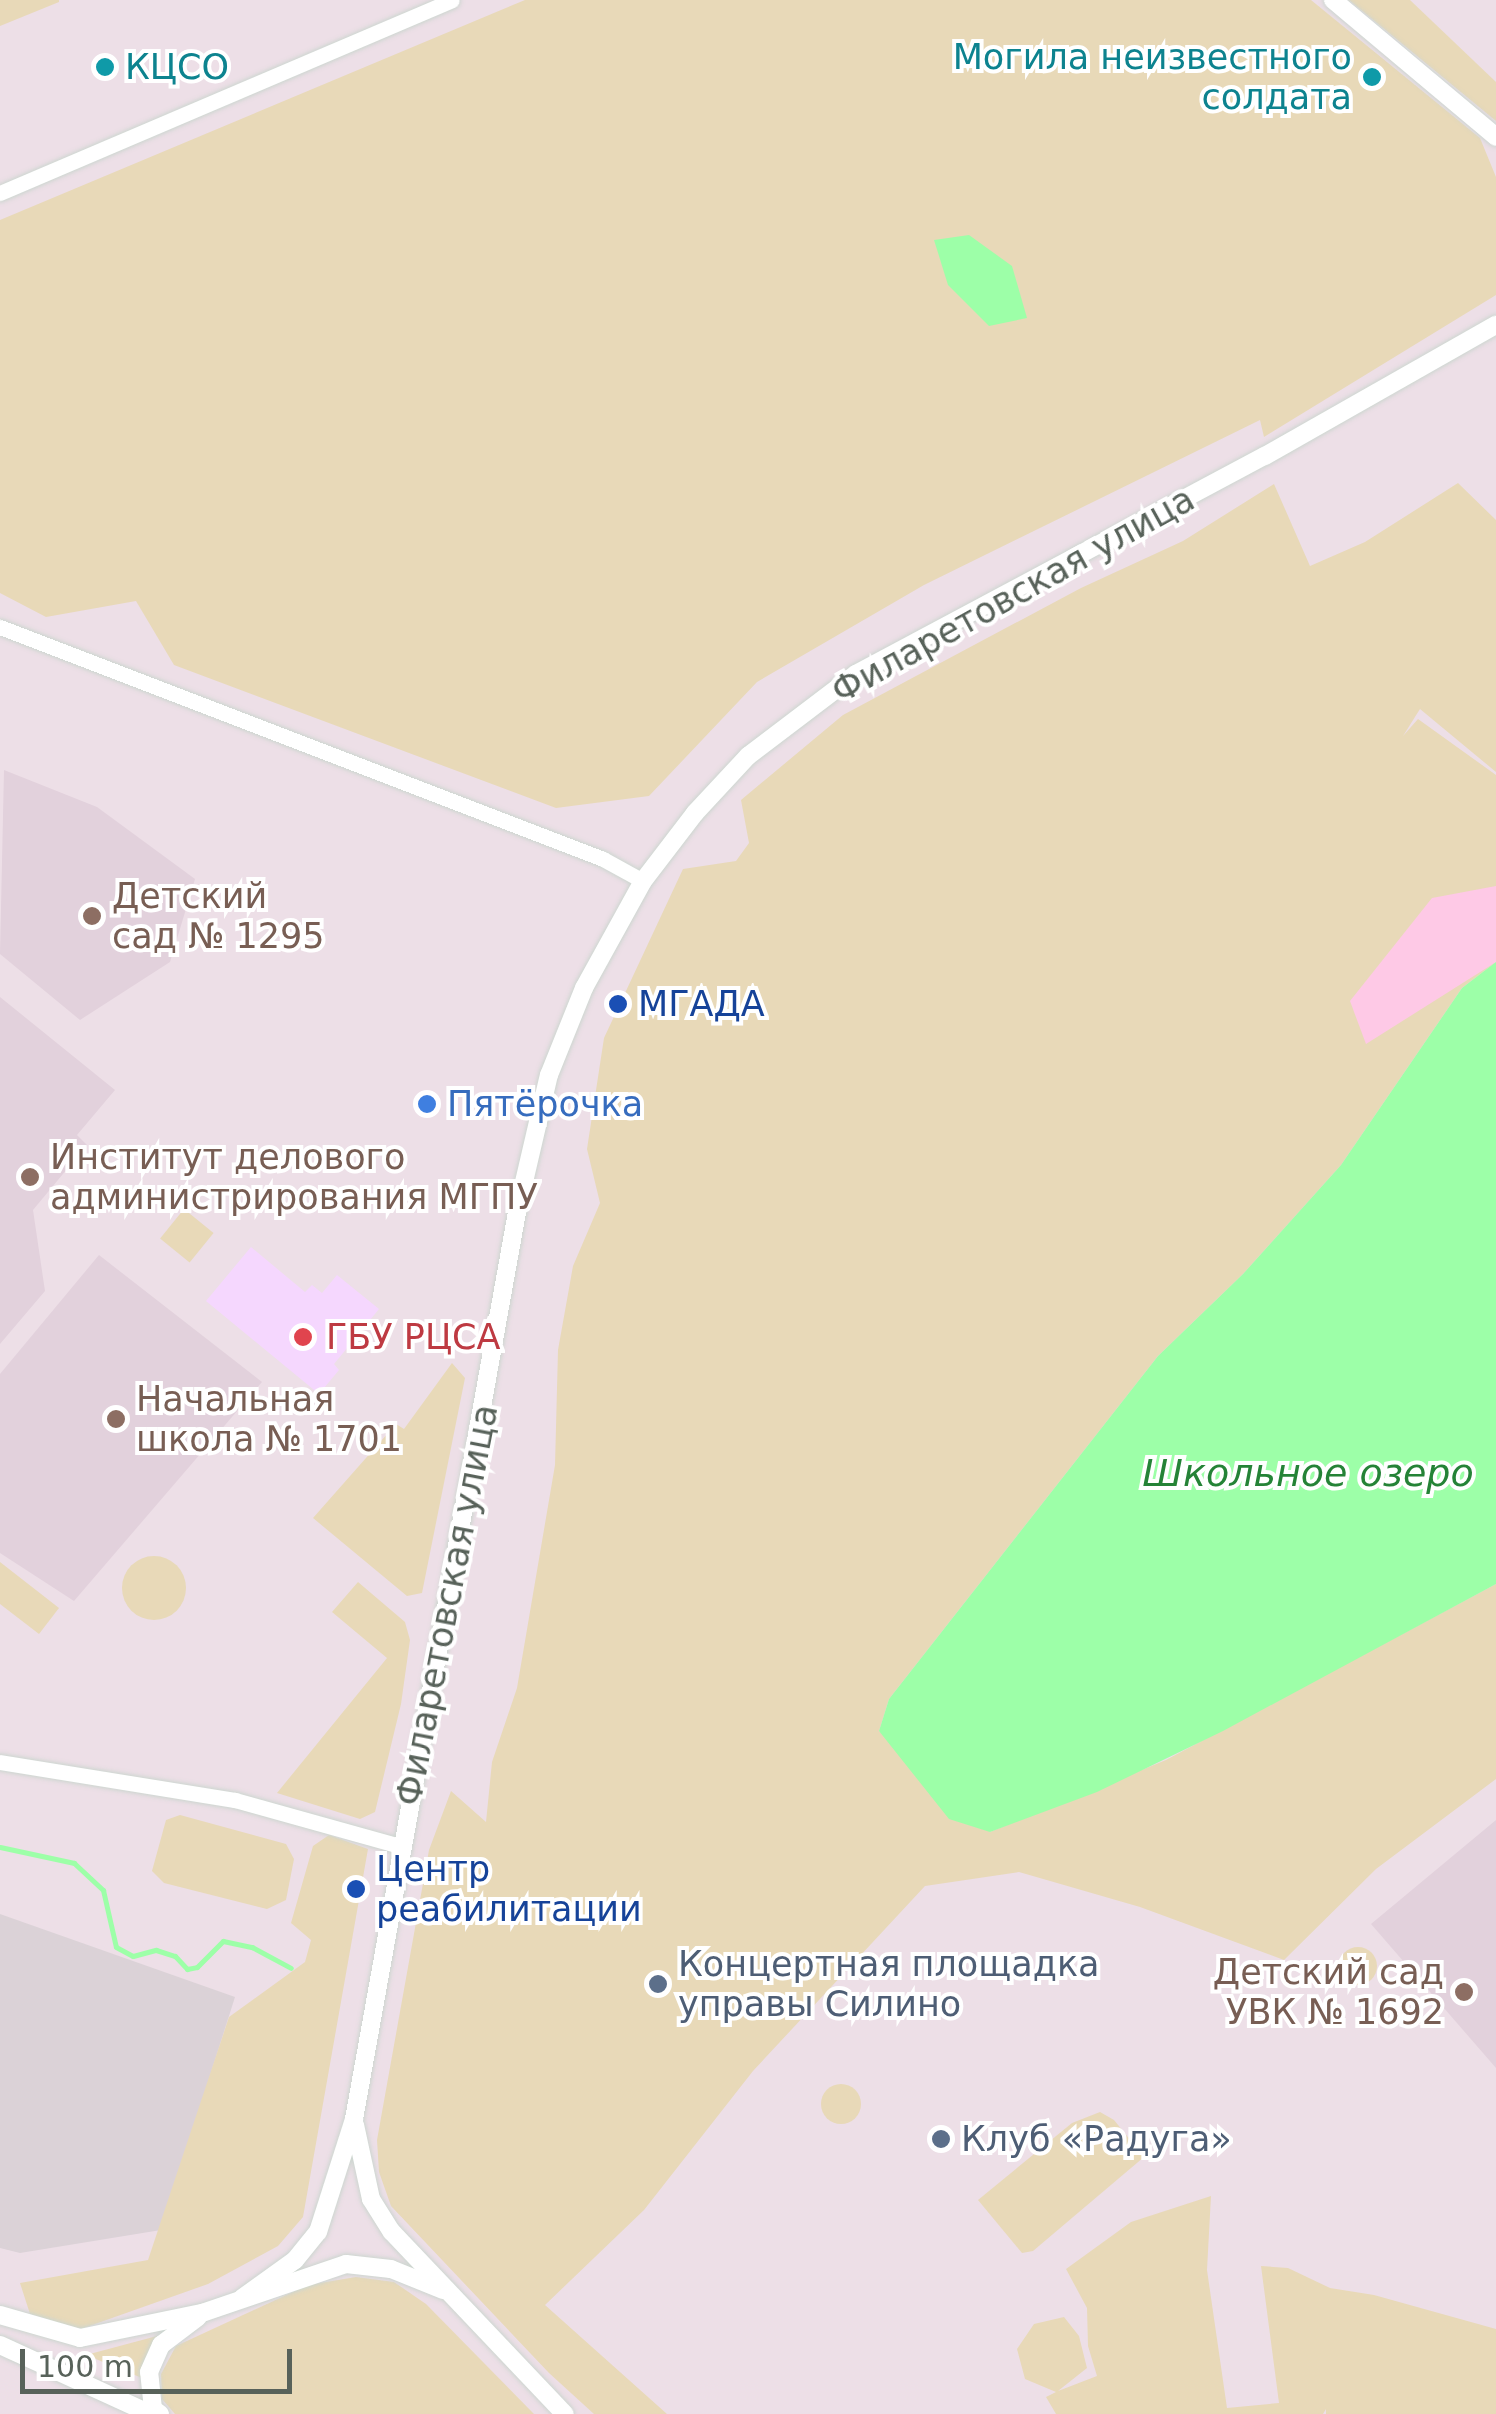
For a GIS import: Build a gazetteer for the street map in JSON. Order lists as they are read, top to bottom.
{
  "streets": {
    "street": ["Филаретовская улица"]
  },
  "water": ["Школьное озеро"],
  "places": [
    "КЦСО",
    "Могила неизвестного солдата",
    "Детский сад № 1295",
    "МГАДА",
    "Пятёрочка",
    "Институт делового администрирования МГПУ",
    "ГБУ РЦСА",
    "Начальная школа № 1701",
    "Центр реабилитации",
    "Концертная площадка управы Силино",
    "Детский сад УВК № 1692",
    "Клуб «Радуга»"
  ],
  "scale_bar": "100 m"
}
